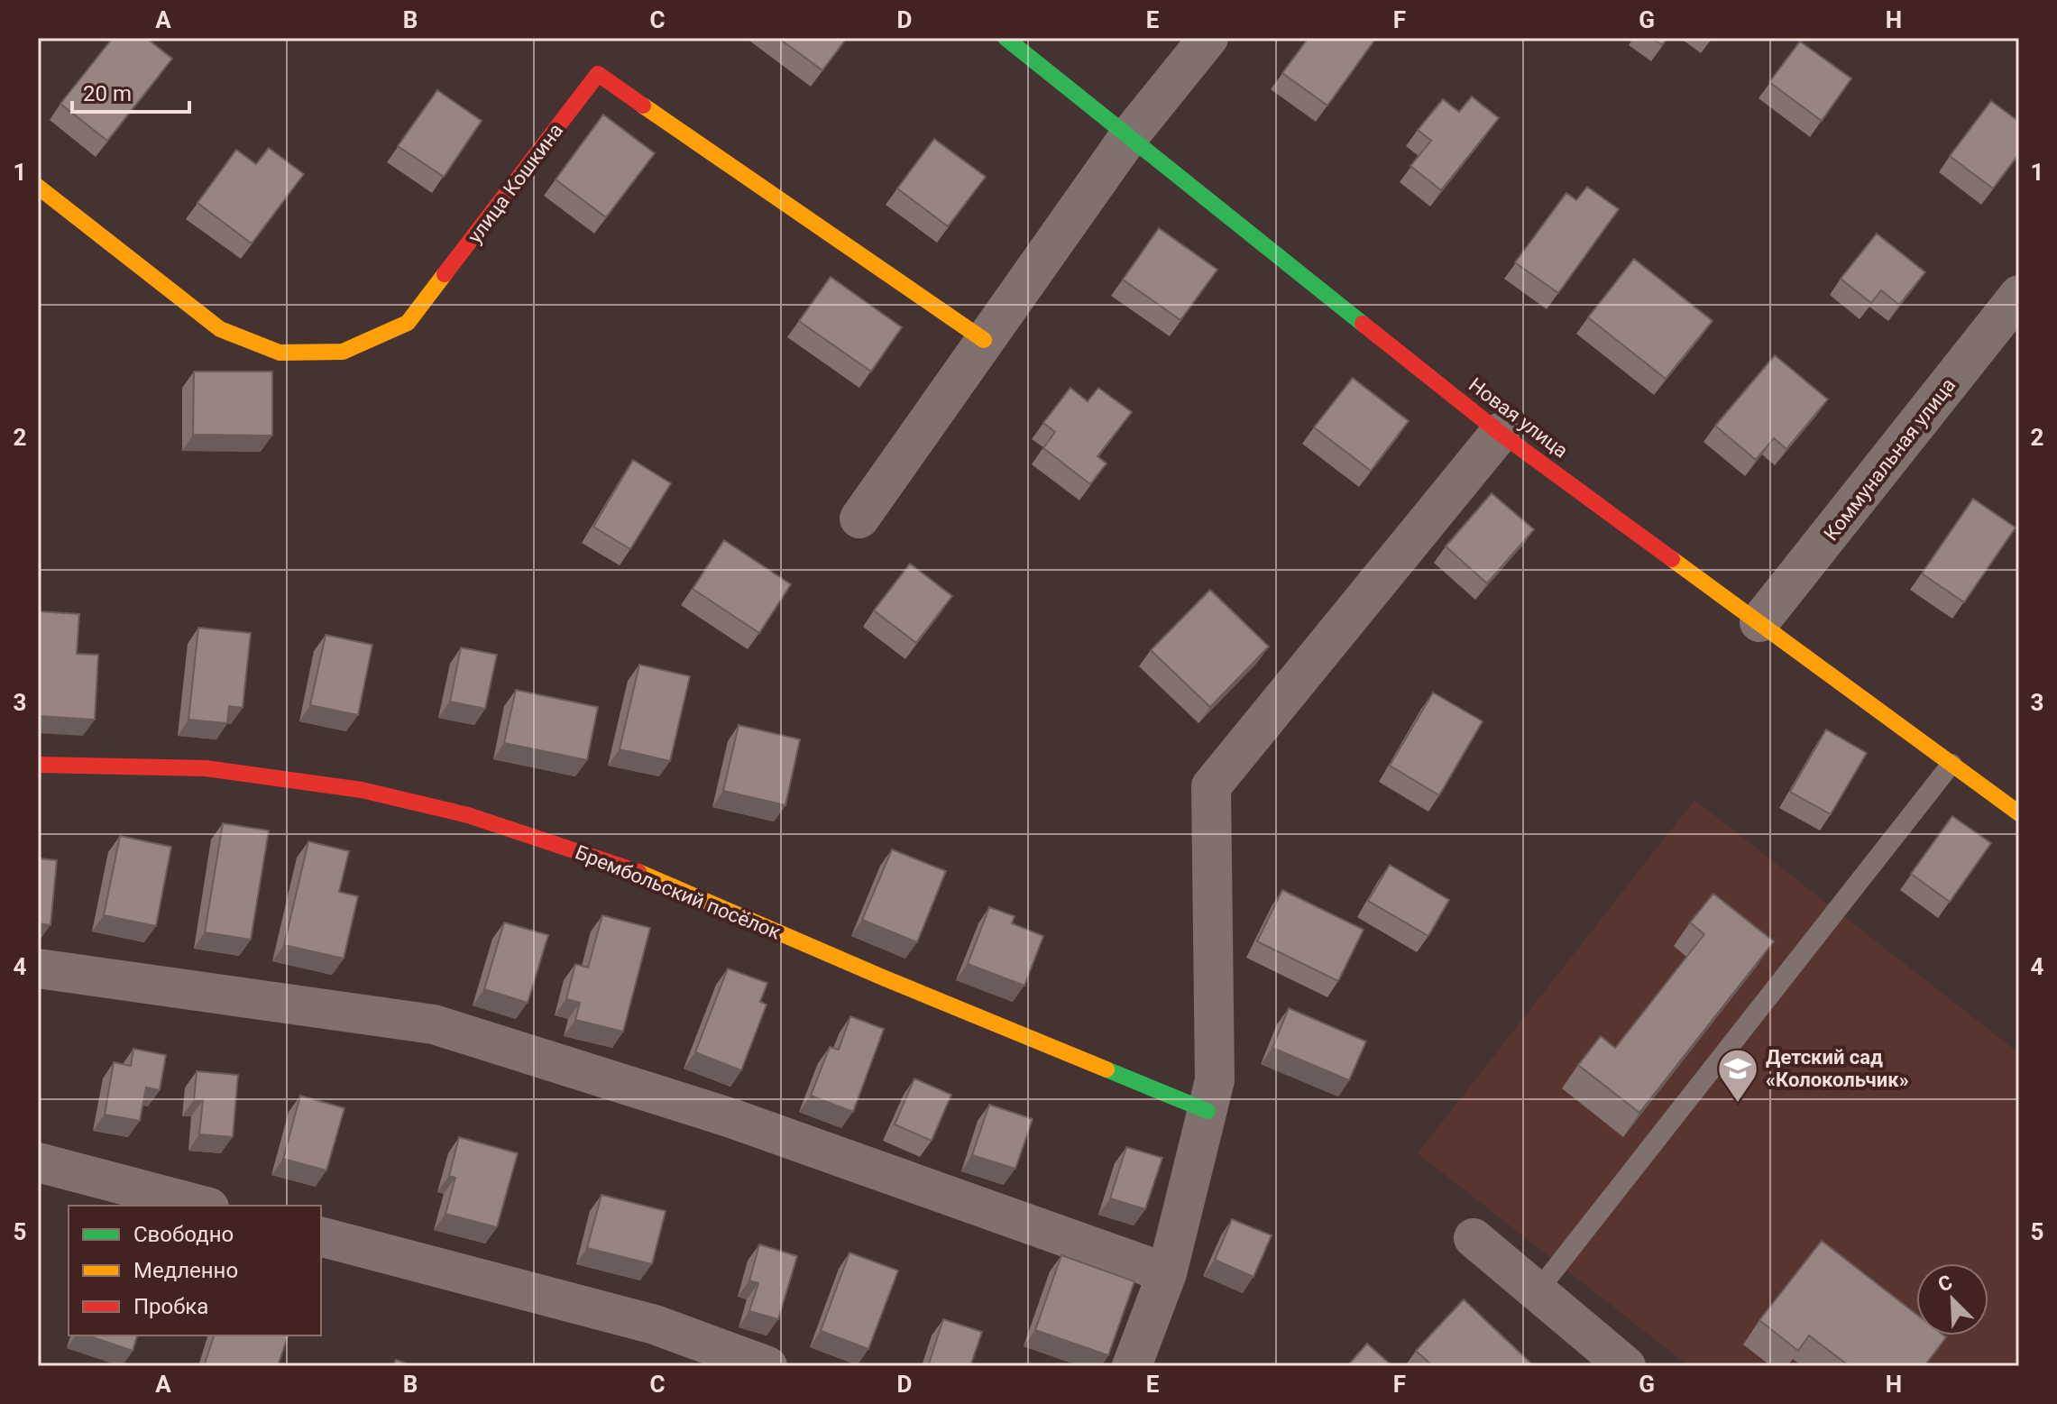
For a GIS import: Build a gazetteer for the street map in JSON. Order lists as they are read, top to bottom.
{
  "streets": {
    "street": [
      "улица Кошкина",
      "Новая улица",
      "Коммунальная улица",
      "Брембольский посёлок"
    ]
  },
  "crossings": [
    ["Новая улица", "Коммунальная улица"]
  ],
  "places": {
    "school or university": ["Детский сад «Колокольчик»"]
  },
  "legend": ["Свободно", "Медленно", "Пробка"],
  "scale_bar": "20 m",
  "north": "top left",
  "grid": {
    "columns": [
      "A",
      "B",
      "C",
      "D",
      "E",
      "F",
      "G",
      "H"
    ],
    "rows": [
      "1",
      "2",
      "3",
      "4",
      "5"
    ]
  }
}
